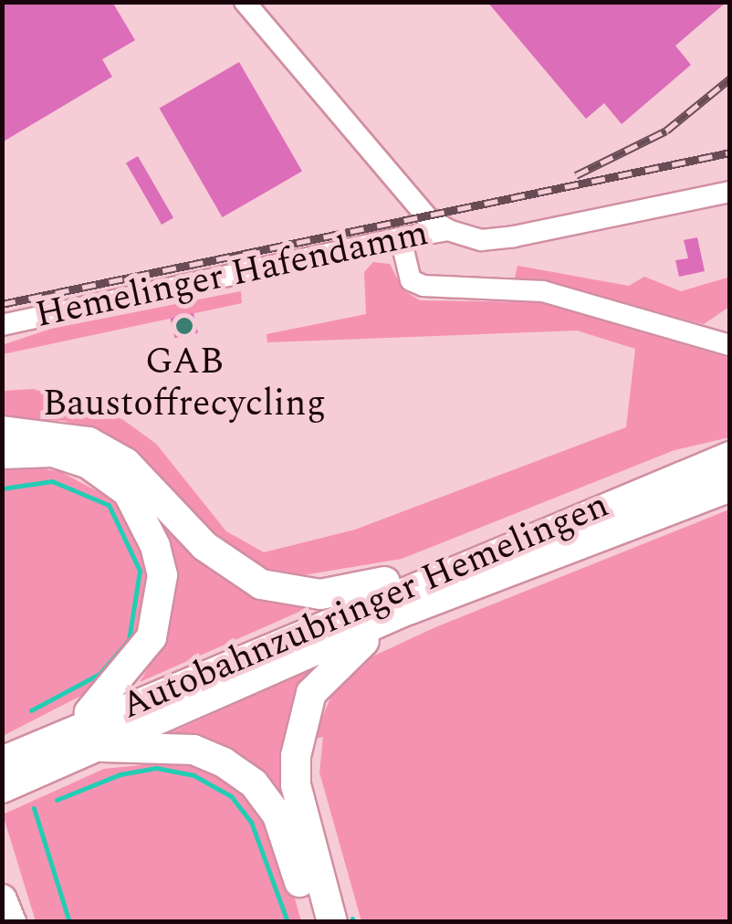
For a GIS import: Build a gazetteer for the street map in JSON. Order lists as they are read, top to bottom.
{
  "streets": {
    "highway": ["Autobahnzubringer Hemelingen"],
    "street": ["Hemelinger Hafendamm"]
  },
  "places": ["GAB Baustoffrecycling"]
}
